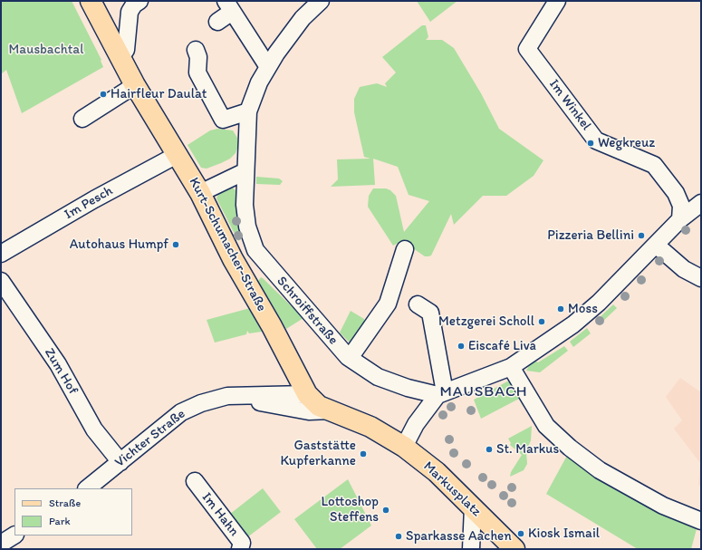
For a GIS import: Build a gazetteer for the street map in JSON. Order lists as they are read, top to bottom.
{
  "streets": {
    "main road": ["Kurt-Schumacher-Straße", "Markusplatz"],
    "street": [
      "Im Winkel",
      "Im Pesch",
      "Schroiffstraße",
      "Zum Hof",
      "Vichter Straße",
      "Im Hahn"
    ]
  },
  "crossings": [
    ["Im Pesch", "Kurt-Schumacher-Straße"],
    ["Kurt-Schumacher-Straße", "Vichter Straße"],
    ["Kurt-Schumacher-Straße", "Markusplatz"],
    ["Zum Hof", "Vichter Straße"]
  ],
  "districts": ["MAUSBACH"],
  "parks": ["Mausbachtal"],
  "places": [
    "Hairfleur Daulat",
    "Wegkreuz",
    "Pizzeria Bellini",
    "Autohaus Humpf",
    "Moss",
    "Metzgerei Scholl",
    "Eiscafé Liva",
    "St. Markus",
    "Gaststätte Kupferkanne",
    "Lottoshop Steffens",
    "Kiosk Ismail",
    "Sparkasse Aachen"
  ],
  "legend": ["Straße", "Park"]
}
